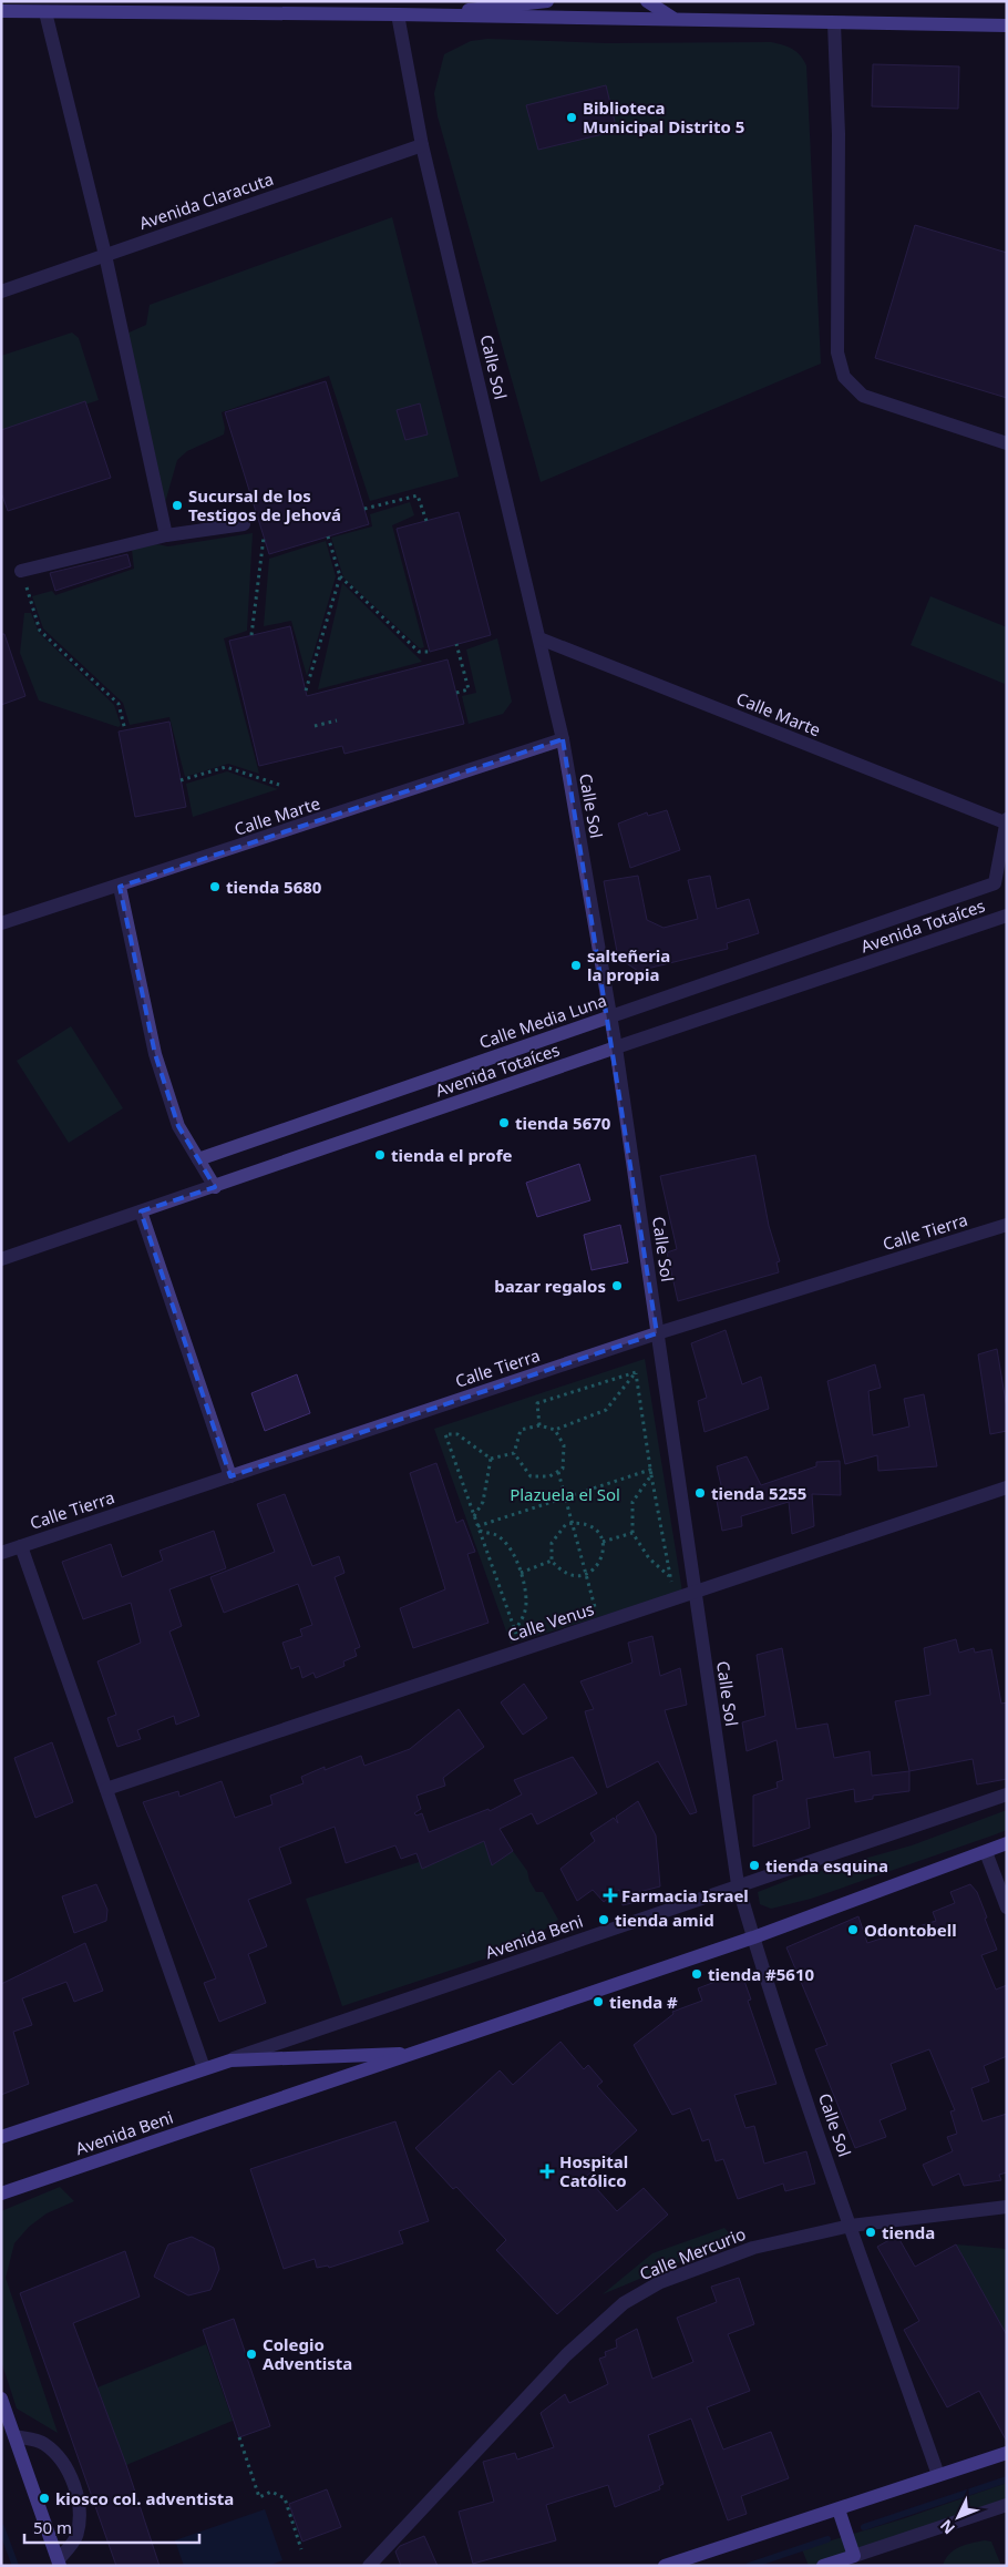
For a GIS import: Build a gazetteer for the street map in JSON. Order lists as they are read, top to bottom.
{
  "streets": {
    "street": [
      "Avenida Claracuta",
      "Calle Sol",
      "Calle Marte",
      "Avenida Totaíces",
      "Calle Media Luna",
      "Calle Tierra",
      "Calle Venus",
      "Avenida Beni",
      "Calle Mercurio"
    ]
  },
  "crossings": [
    ["Avenida Claracuta", "Calle Sol"],
    ["Calle Sol", "Calle Marte"],
    ["Calle Sol", "Avenida Totaíces"],
    ["Calle Sol", "Calle Media Luna"],
    ["Calle Sol", "Calle Tierra"],
    ["Calle Sol", "Calle Venus"],
    ["Calle Sol", "Avenida Beni"],
    ["Calle Sol", "Calle Mercurio"],
    ["Calle Marte", "Calle Media Luna"]
  ],
  "parks": ["Plazuela el Sol"],
  "places": {
    "other": [
      "Biblioteca Municipal Distrito 5",
      "Sucursal de los Testigos de Jehová",
      "tienda 5680",
      "salteñeria la propia",
      "tienda 5670",
      "tienda el profe",
      "bazar regalos",
      "tienda 5255",
      "tienda esquina",
      "tienda amid",
      "Odontobell",
      "tienda #5610",
      "tienda #",
      "tienda",
      "Colegio Adventista",
      "kiosco col. adventista"
    ],
    "health": ["Farmacia Israel", "Hospital Católico"]
  },
  "scale_bar": "50 m",
  "north": "bottom left"
}
